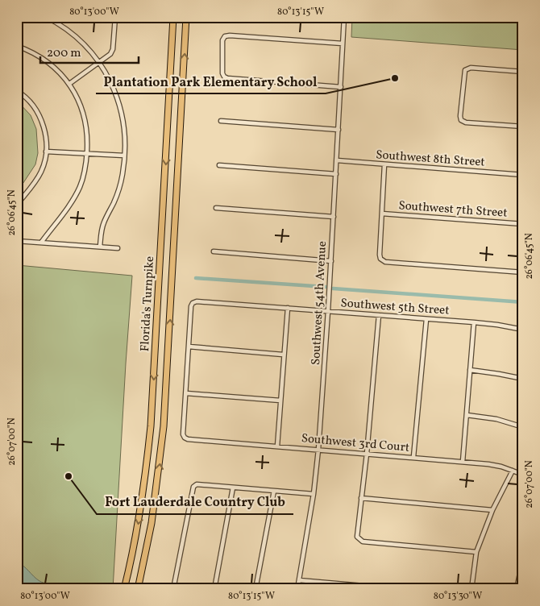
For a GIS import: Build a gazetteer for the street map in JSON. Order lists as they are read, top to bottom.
{
  "streets": {
    "highway": ["Florida's Turnpike"],
    "street": [
      "Southwest 8th Street",
      "Southwest 7th Street",
      "Southwest 54th Avenue",
      "Southwest 5th Street",
      "Southwest 3rd Court"
    ]
  },
  "crossings": [
    ["Southwest 8th Street", "Southwest 54th Avenue"],
    ["Southwest 54th Avenue", "Southwest 5th Street"],
    ["Southwest 54th Avenue", "Southwest 3rd Court"]
  ],
  "places": ["Plantation Park Elementary School", "Fort Lauderdale Country Club"],
  "scale_bar": "200 m",
  "coordinates": [
    "80°13'00\"W",
    "80°13'15\"W",
    "26°06'45\"N",
    "26°07'00\"N",
    "80°13'30\"W"
  ]
}
